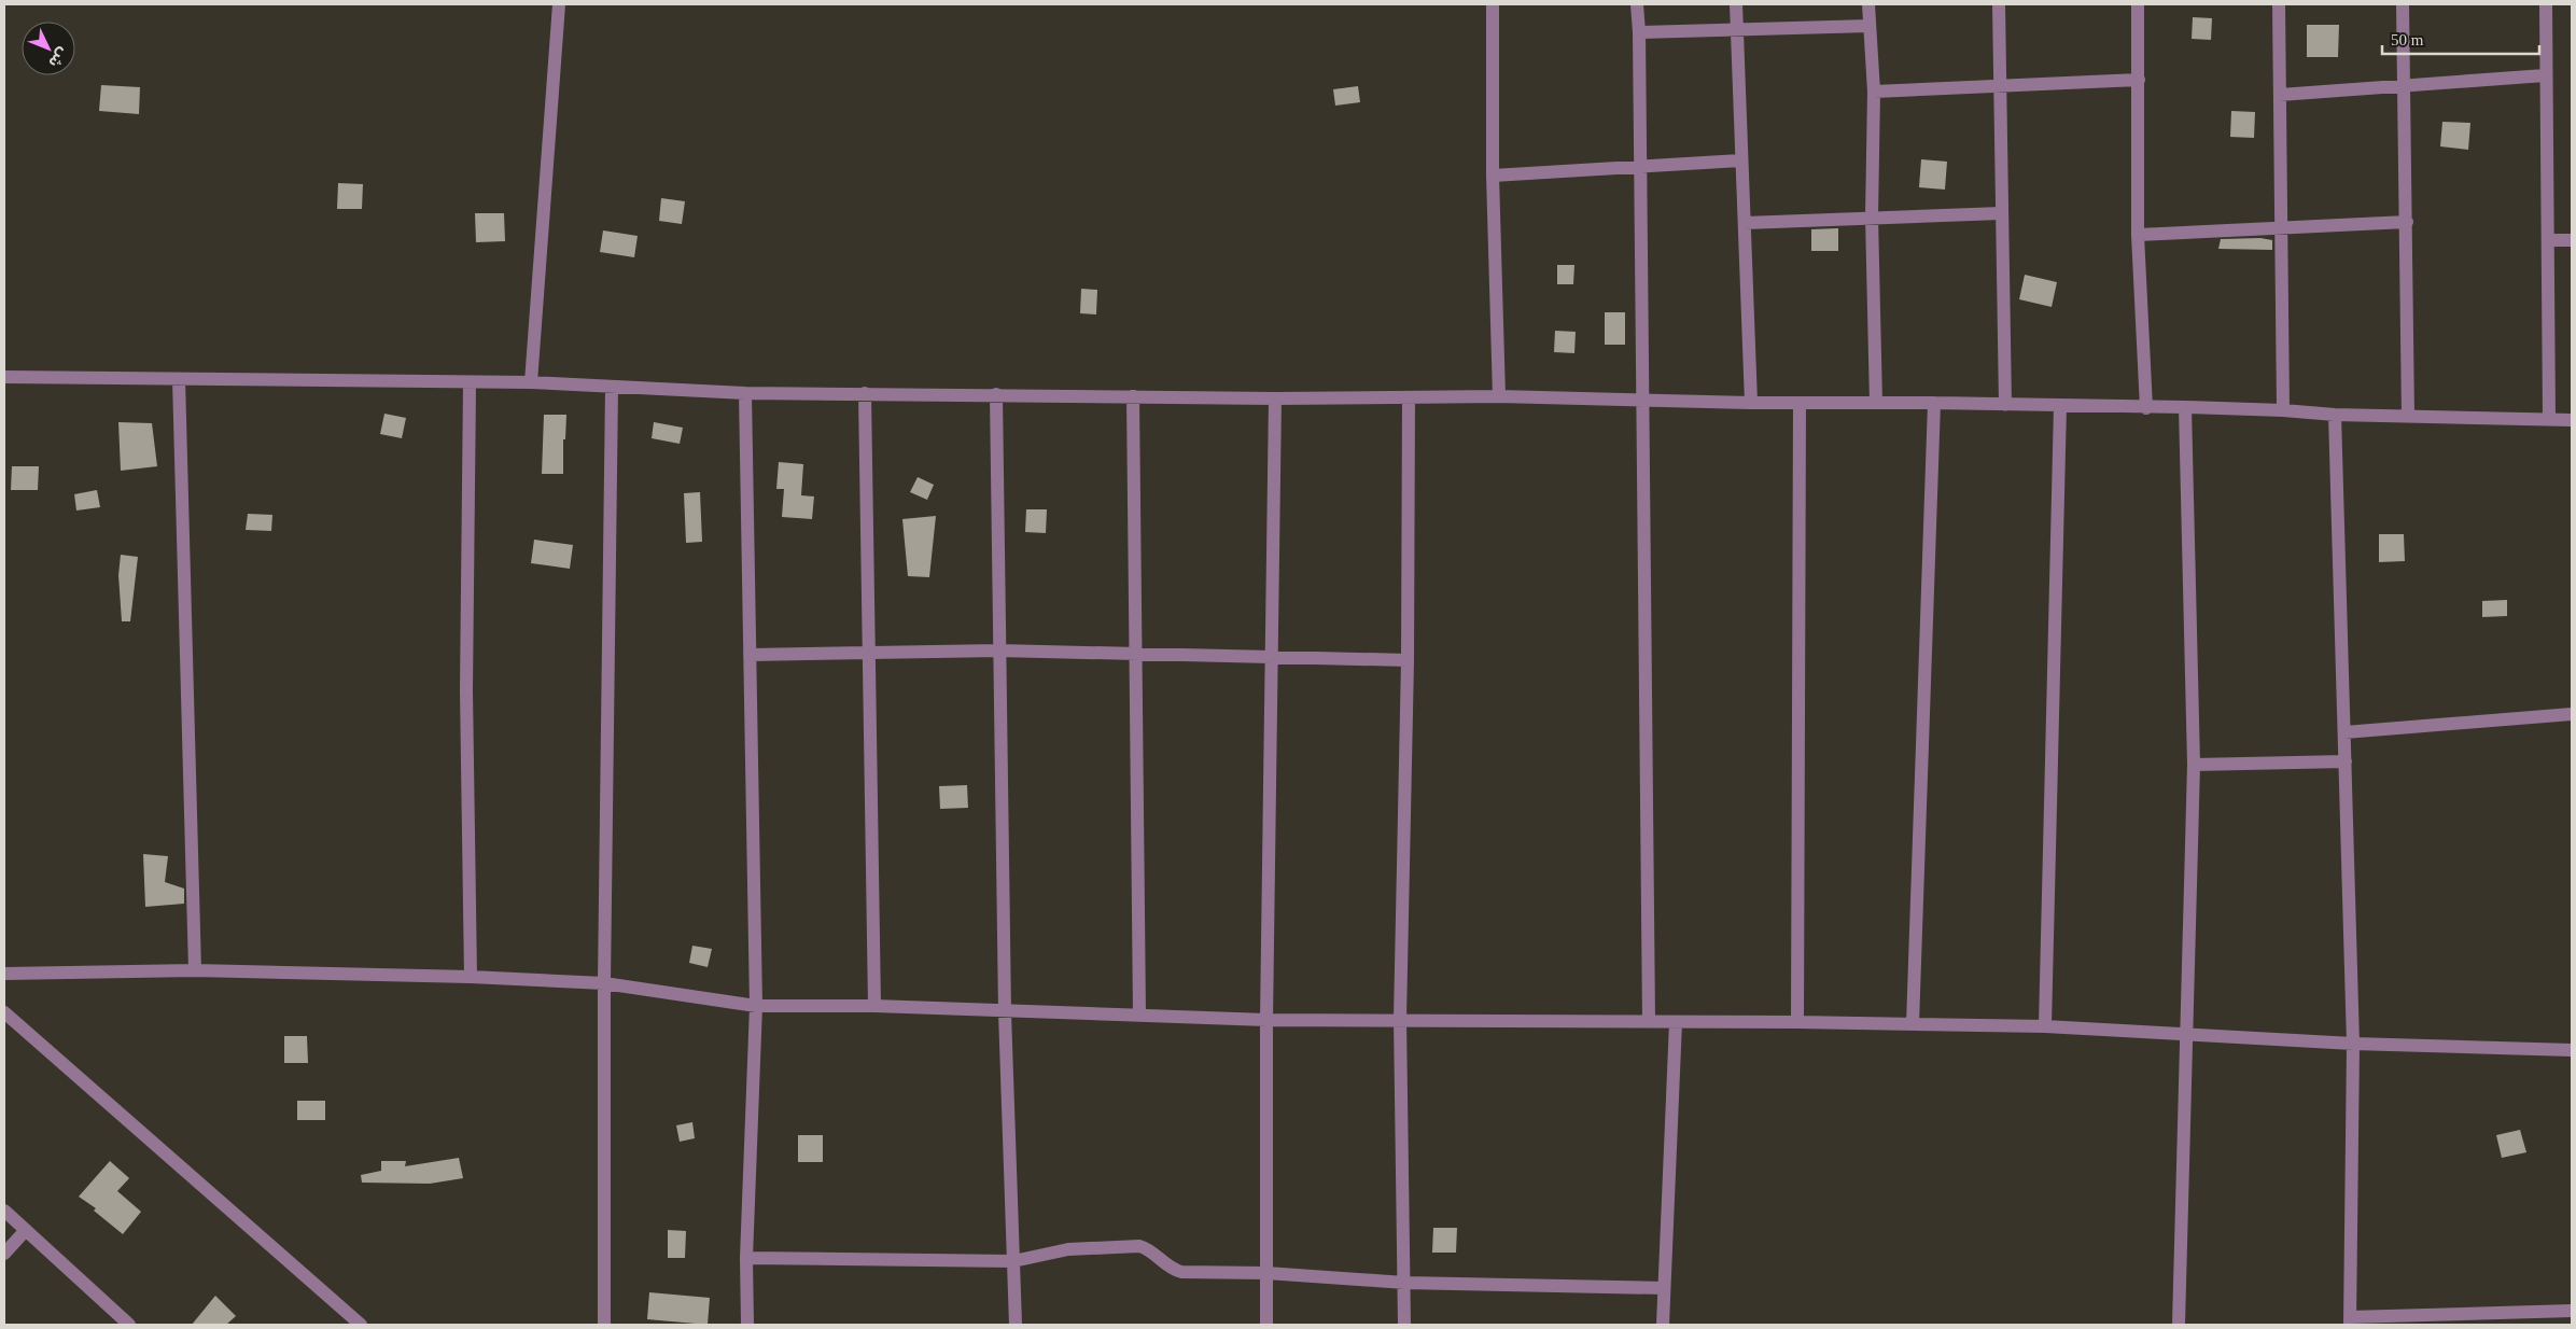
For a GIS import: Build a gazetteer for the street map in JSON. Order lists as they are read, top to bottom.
{
  "scale_bar": "50 m",
  "north": "bottom right"
}
